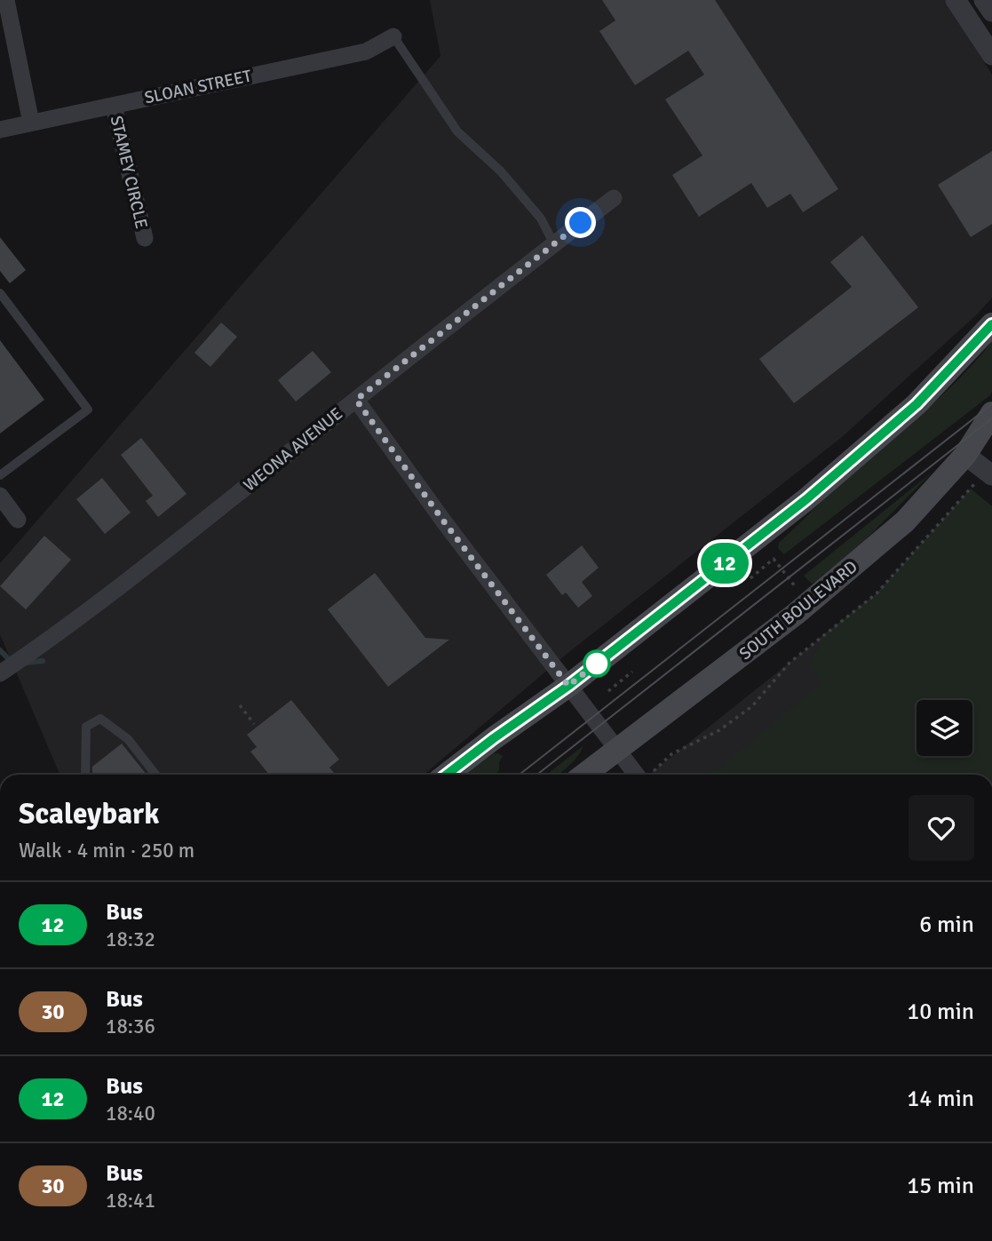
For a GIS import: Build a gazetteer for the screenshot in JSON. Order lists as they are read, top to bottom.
{
  "streets": {
    "main road": ["SOUTH BOULEVARD"],
    "street": ["SLOAN STREET", "STAMEY CIRCLE", "WEONA AVENUE"]
  },
  "crossings": [
    ["SLOAN STREET", "STAMEY CIRCLE"]
  ],
  "lines": ["bus line 12"],
  "page": {
    "on_map": "12",
    "heading": ["Scaleybark", "Walk · 4 min · 250 m"],
    "list": [
      {
        "mark": "12",
        "name": "Bus",
        "note": "18:32",
        "value": "6 min"
      },
      {
        "mark": "30",
        "name": "Bus",
        "note": "18:36",
        "value": "10 min"
      },
      {
        "mark": "12",
        "name": "Bus",
        "note": "18:40",
        "value": "14 min"
      },
      {
        "mark": "30",
        "name": "Bus",
        "note": "18:41",
        "value": "15 min"
      }
    ]
  }
}
